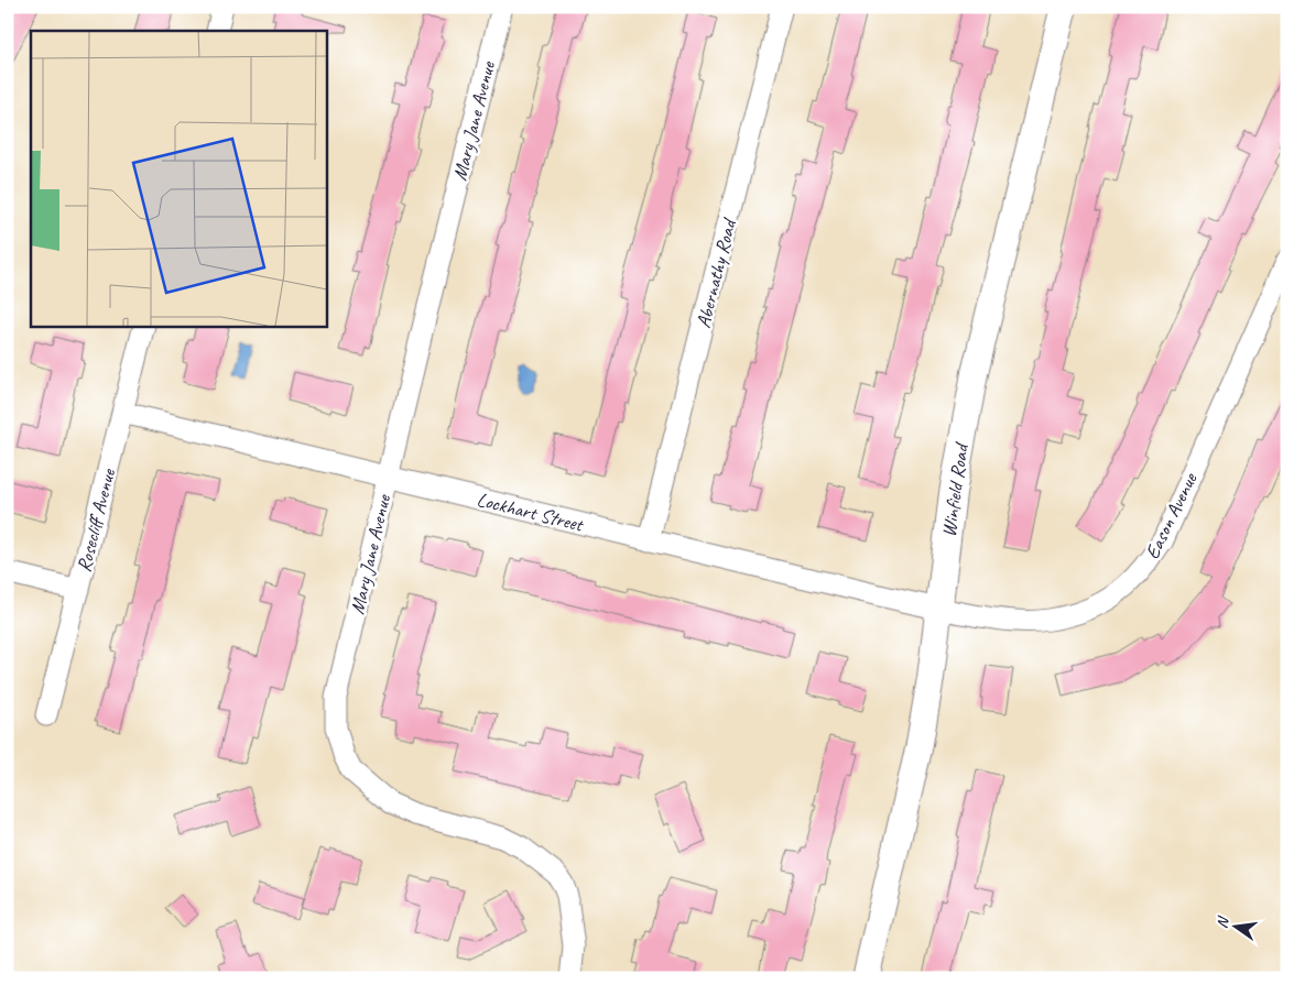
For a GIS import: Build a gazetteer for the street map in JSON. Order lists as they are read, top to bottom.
{
  "streets": {
    "street": [
      "Mary Jane Avenue",
      "Abernathy Road",
      "Winfield Road",
      "Lockhart Street",
      "Eason Avenue",
      "Rosecliff Avenue"
    ]
  },
  "crossings": [
    ["Mary Jane Avenue", "Lockhart Street"],
    ["Abernathy Road", "Lockhart Street"],
    ["Winfield Road", "Lockhart Street"],
    ["Winfield Road", "Eason Avenue"],
    ["Lockhart Street", "Eason Avenue"],
    ["Lockhart Street", "Rosecliff Avenue"]
  ],
  "north": "left"
}
